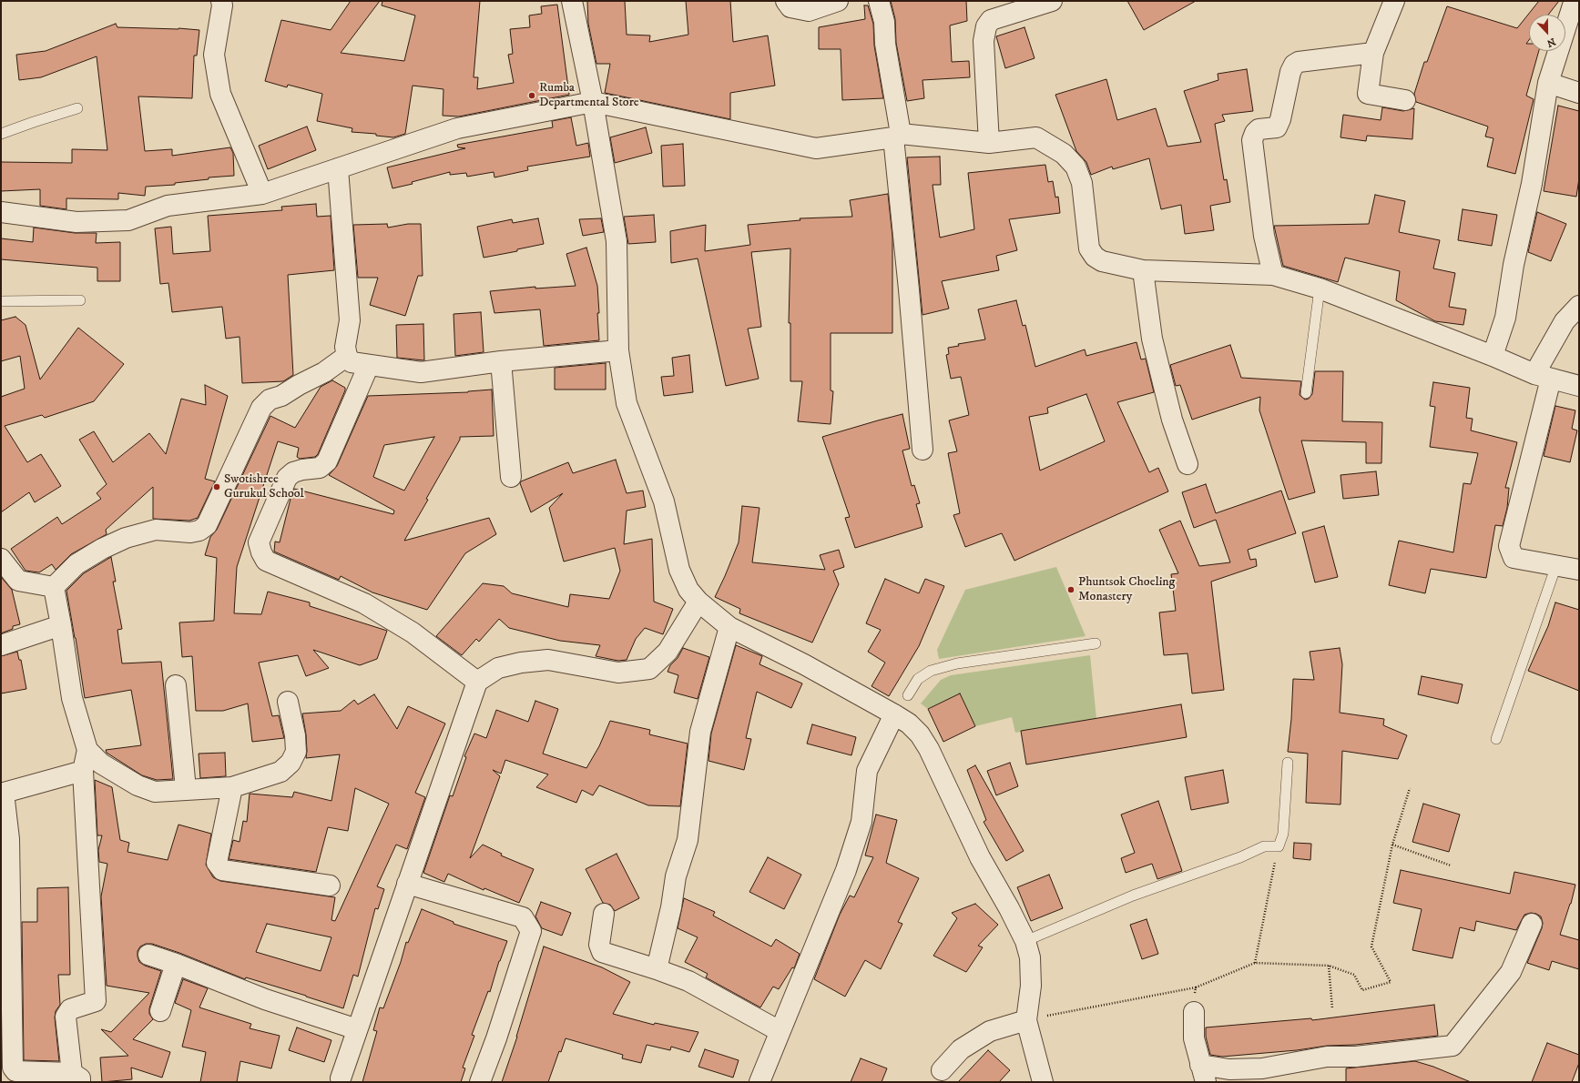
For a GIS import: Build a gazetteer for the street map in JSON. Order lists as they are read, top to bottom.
{
  "places": ["Rumba Departmental Store", "Swotishree Gurukul School", "Phuntsok Choeling Monastery"],
  "north": "bottom"
}
